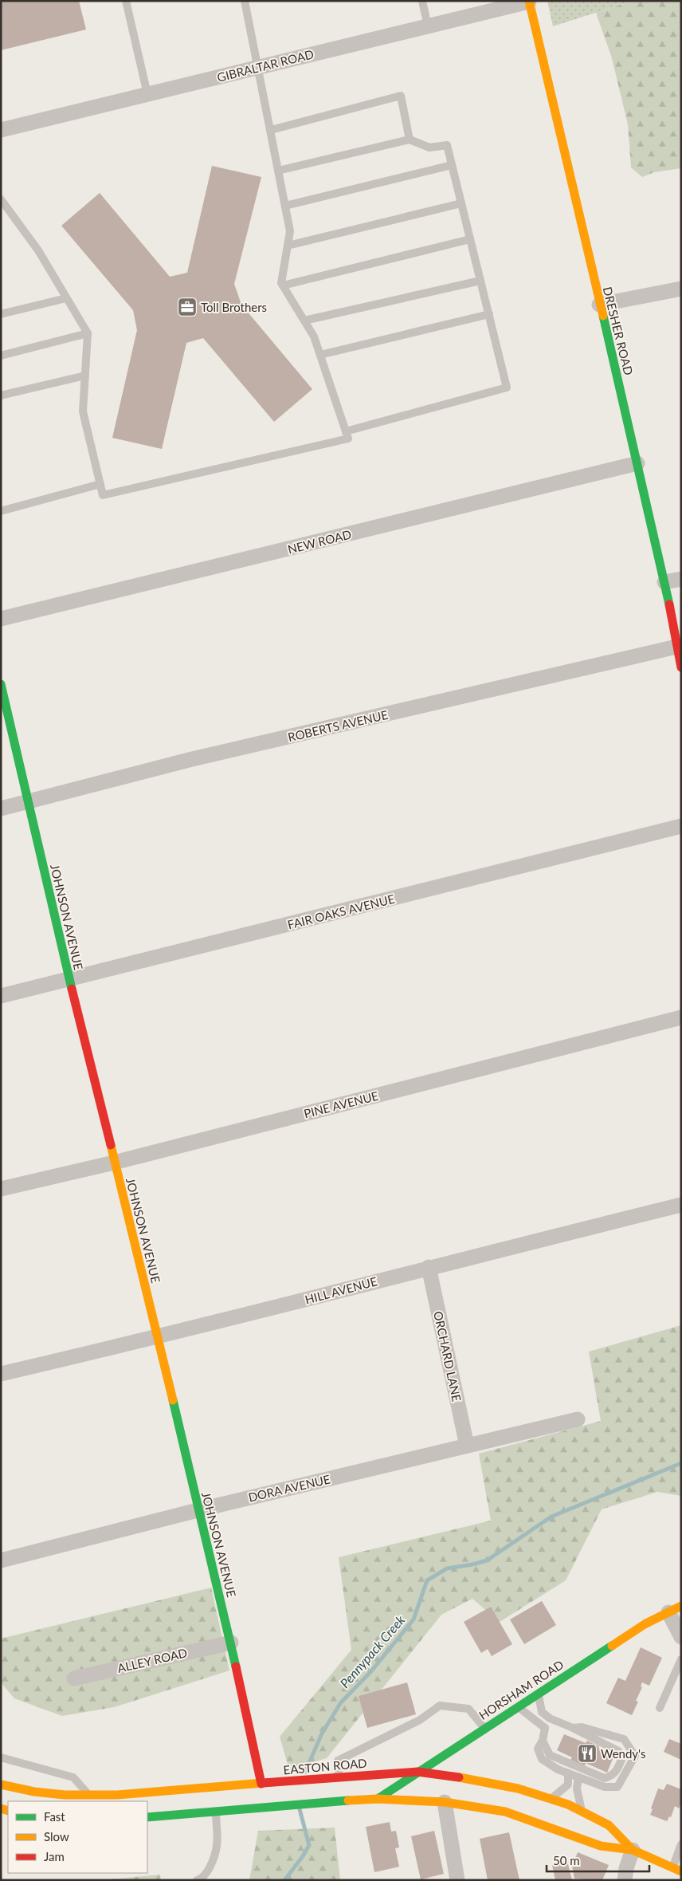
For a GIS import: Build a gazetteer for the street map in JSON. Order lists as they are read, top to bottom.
{
  "streets": {
    "main road": [
      "DRESHER ROAD",
      "JOHNSON AVENUE",
      "HORSHAM ROAD",
      "EASTON ROAD"
    ],
    "street": [
      "GIBRALTAR ROAD",
      "NEW ROAD",
      "ROBERTS AVENUE",
      "FAIR OAKS AVENUE",
      "PINE AVENUE",
      "HILL AVENUE",
      "ORCHARD LANE",
      "DORA AVENUE",
      "ALLEY ROAD"
    ]
  },
  "crossings": [
    ["GIBRALTAR ROAD", "DRESHER ROAD"],
    ["DRESHER ROAD", "NEW ROAD"],
    ["DRESHER ROAD", "ROBERTS AVENUE"],
    ["ROBERTS AVENUE", "JOHNSON AVENUE"],
    ["FAIR OAKS AVENUE", "JOHNSON AVENUE"],
    ["JOHNSON AVENUE", "PINE AVENUE"],
    ["JOHNSON AVENUE", "HILL AVENUE"],
    ["JOHNSON AVENUE", "DORA AVENUE"],
    ["JOHNSON AVENUE", "ALLEY ROAD"],
    ["JOHNSON AVENUE", "EASTON ROAD"],
    ["HILL AVENUE", "ORCHARD LANE"],
    ["ORCHARD LANE", "DORA AVENUE"],
    ["HORSHAM ROAD", "EASTON ROAD"]
  ],
  "water": ["Pennypack Creek"],
  "places": {
    "office": ["Toll Brothers"],
    "restaurant": ["Wendy's"]
  },
  "legend": ["Fast", "Slow", "Jam"],
  "scale_bar": "50 m"
}
